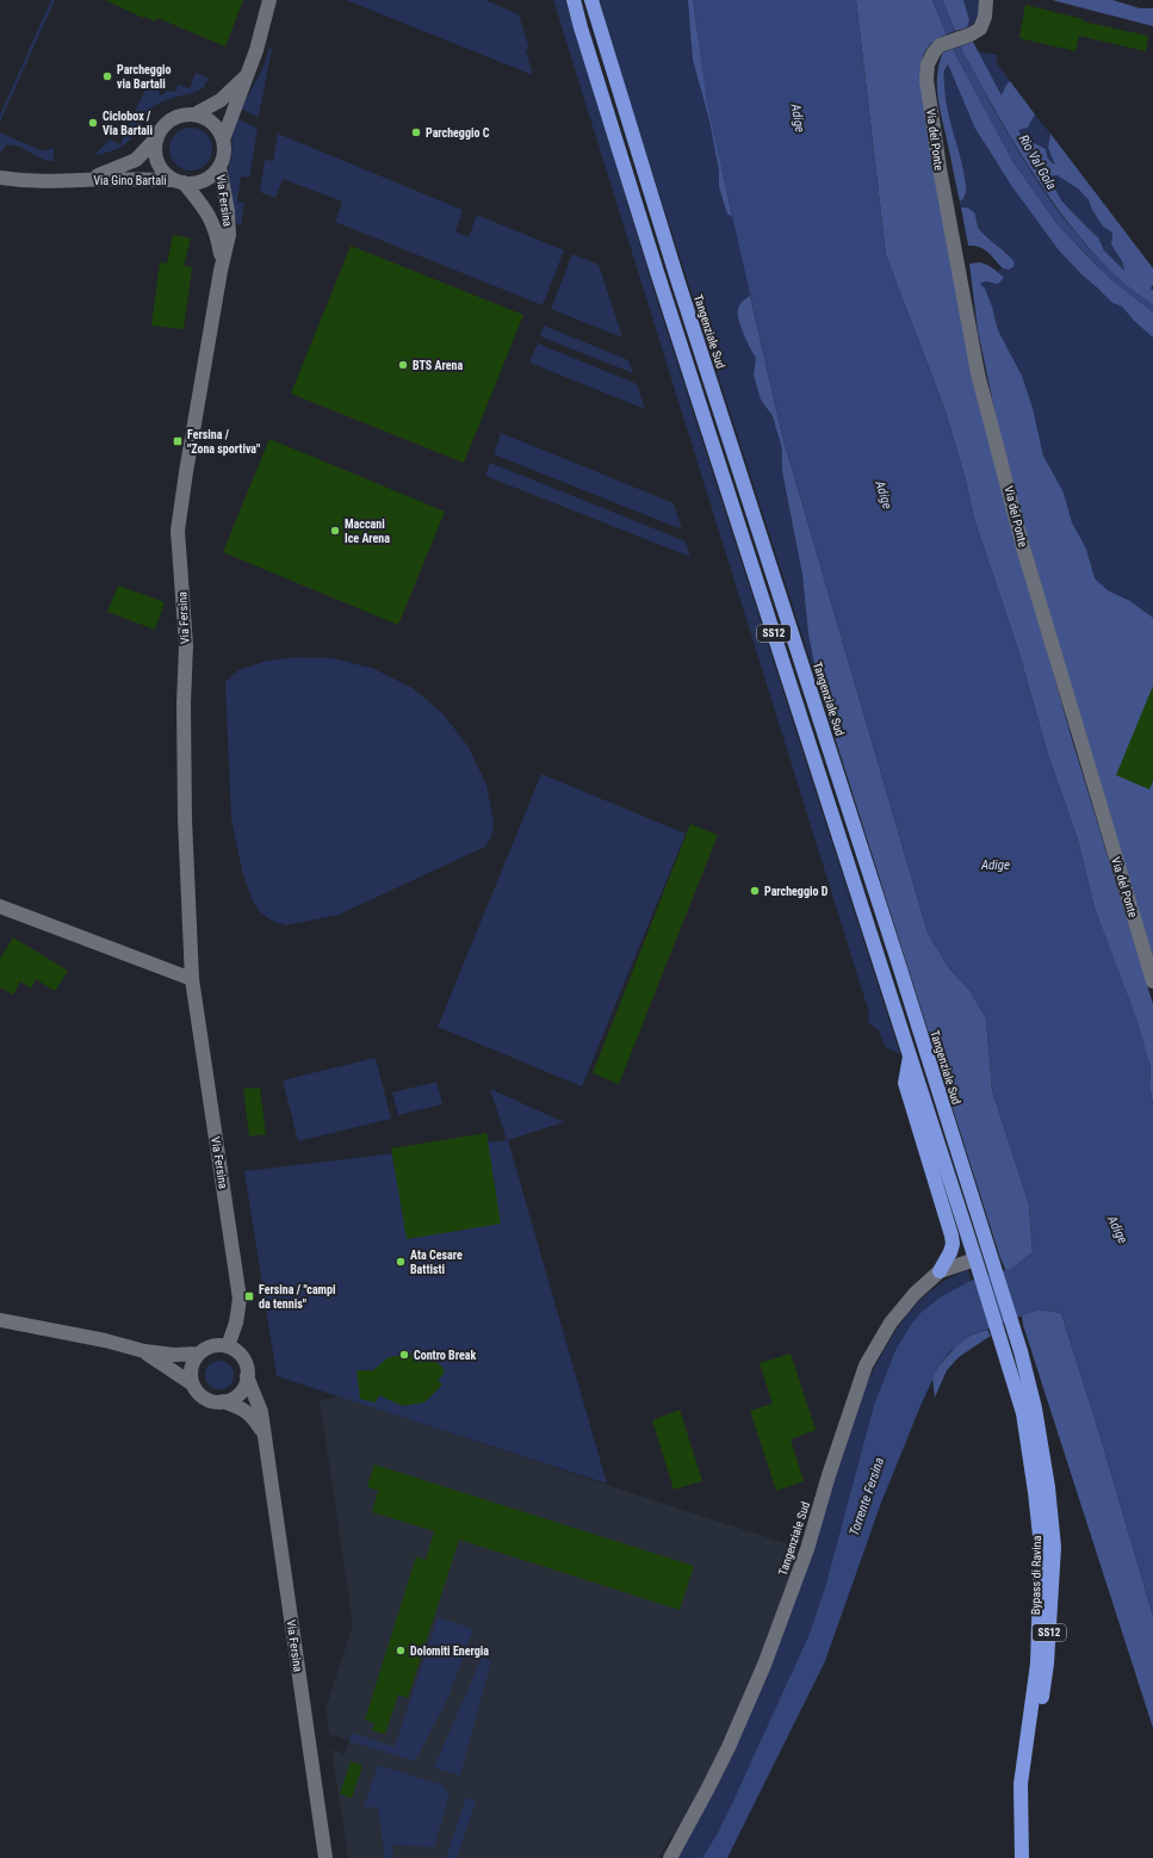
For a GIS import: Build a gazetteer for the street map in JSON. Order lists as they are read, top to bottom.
{
  "streets": {
    "highway": ["Tangenziale Sud", "SS12", "Bypass di Ravina"],
    "street": ["Via del Ponte", "Via Gino Bartali", "Via Fersina"]
  },
  "crossings": [
    ["Via Gino Bartali", "Via Fersina"],
    ["Tangenziale Sud", "Bypass di Ravina"]
  ],
  "water": ["Adige", "Rio Val Gola", "Torrente Fersina"],
  "places": {
    "other": [
      "Parcheggio via Bartali",
      "Ciclobox / Via Bartali",
      "Parcheggio C",
      "BTS Arena",
      "Maccani Ice Arena",
      "Parcheggio D",
      "Ata Cesare Battisti",
      "Contro Break",
      "Dolomiti Energia"
    ],
    "transit": ["Fersina / \"Zona sportiva\"", "Fersina / \"campi da tennis\""]
  }
}
